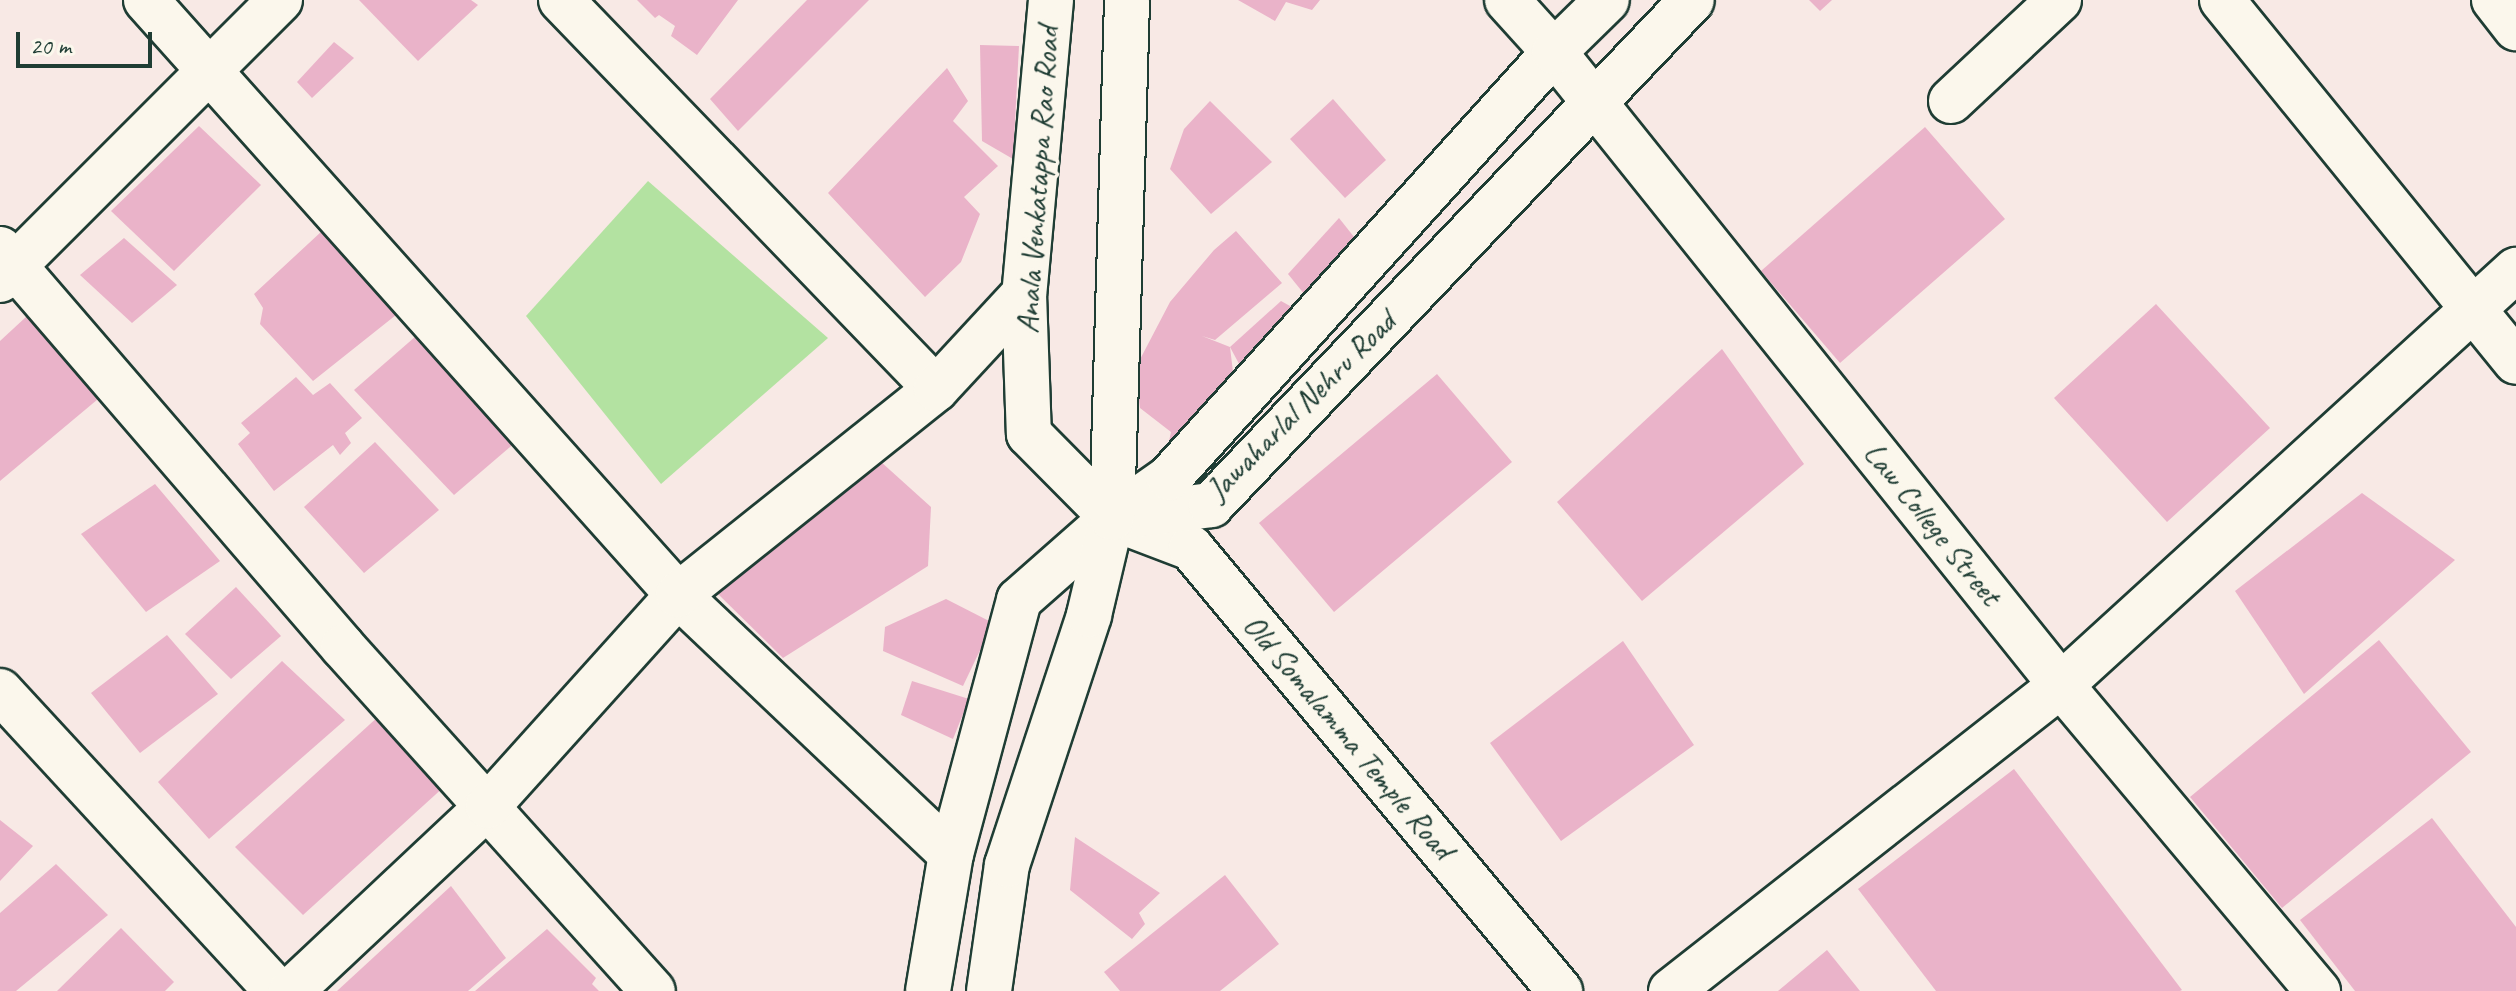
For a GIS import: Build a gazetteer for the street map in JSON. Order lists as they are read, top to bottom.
{
  "streets": {
    "street": [
      "Anala Venkatappa Rao Road",
      "Jawaharlal Nehru Road",
      "Law College Street",
      "Old Somalamma Temple Road"
    ]
  },
  "crossings": [
    ["Anala Venkatappa Rao Road", "Jawaharlal Nehru Road"],
    ["Anala Venkatappa Rao Road", "Old Somalamma Temple Road"],
    ["Jawaharlal Nehru Road", "Law College Street"],
    ["Jawaharlal Nehru Road", "Old Somalamma Temple Road"]
  ],
  "scale_bar": "20 m"
}
